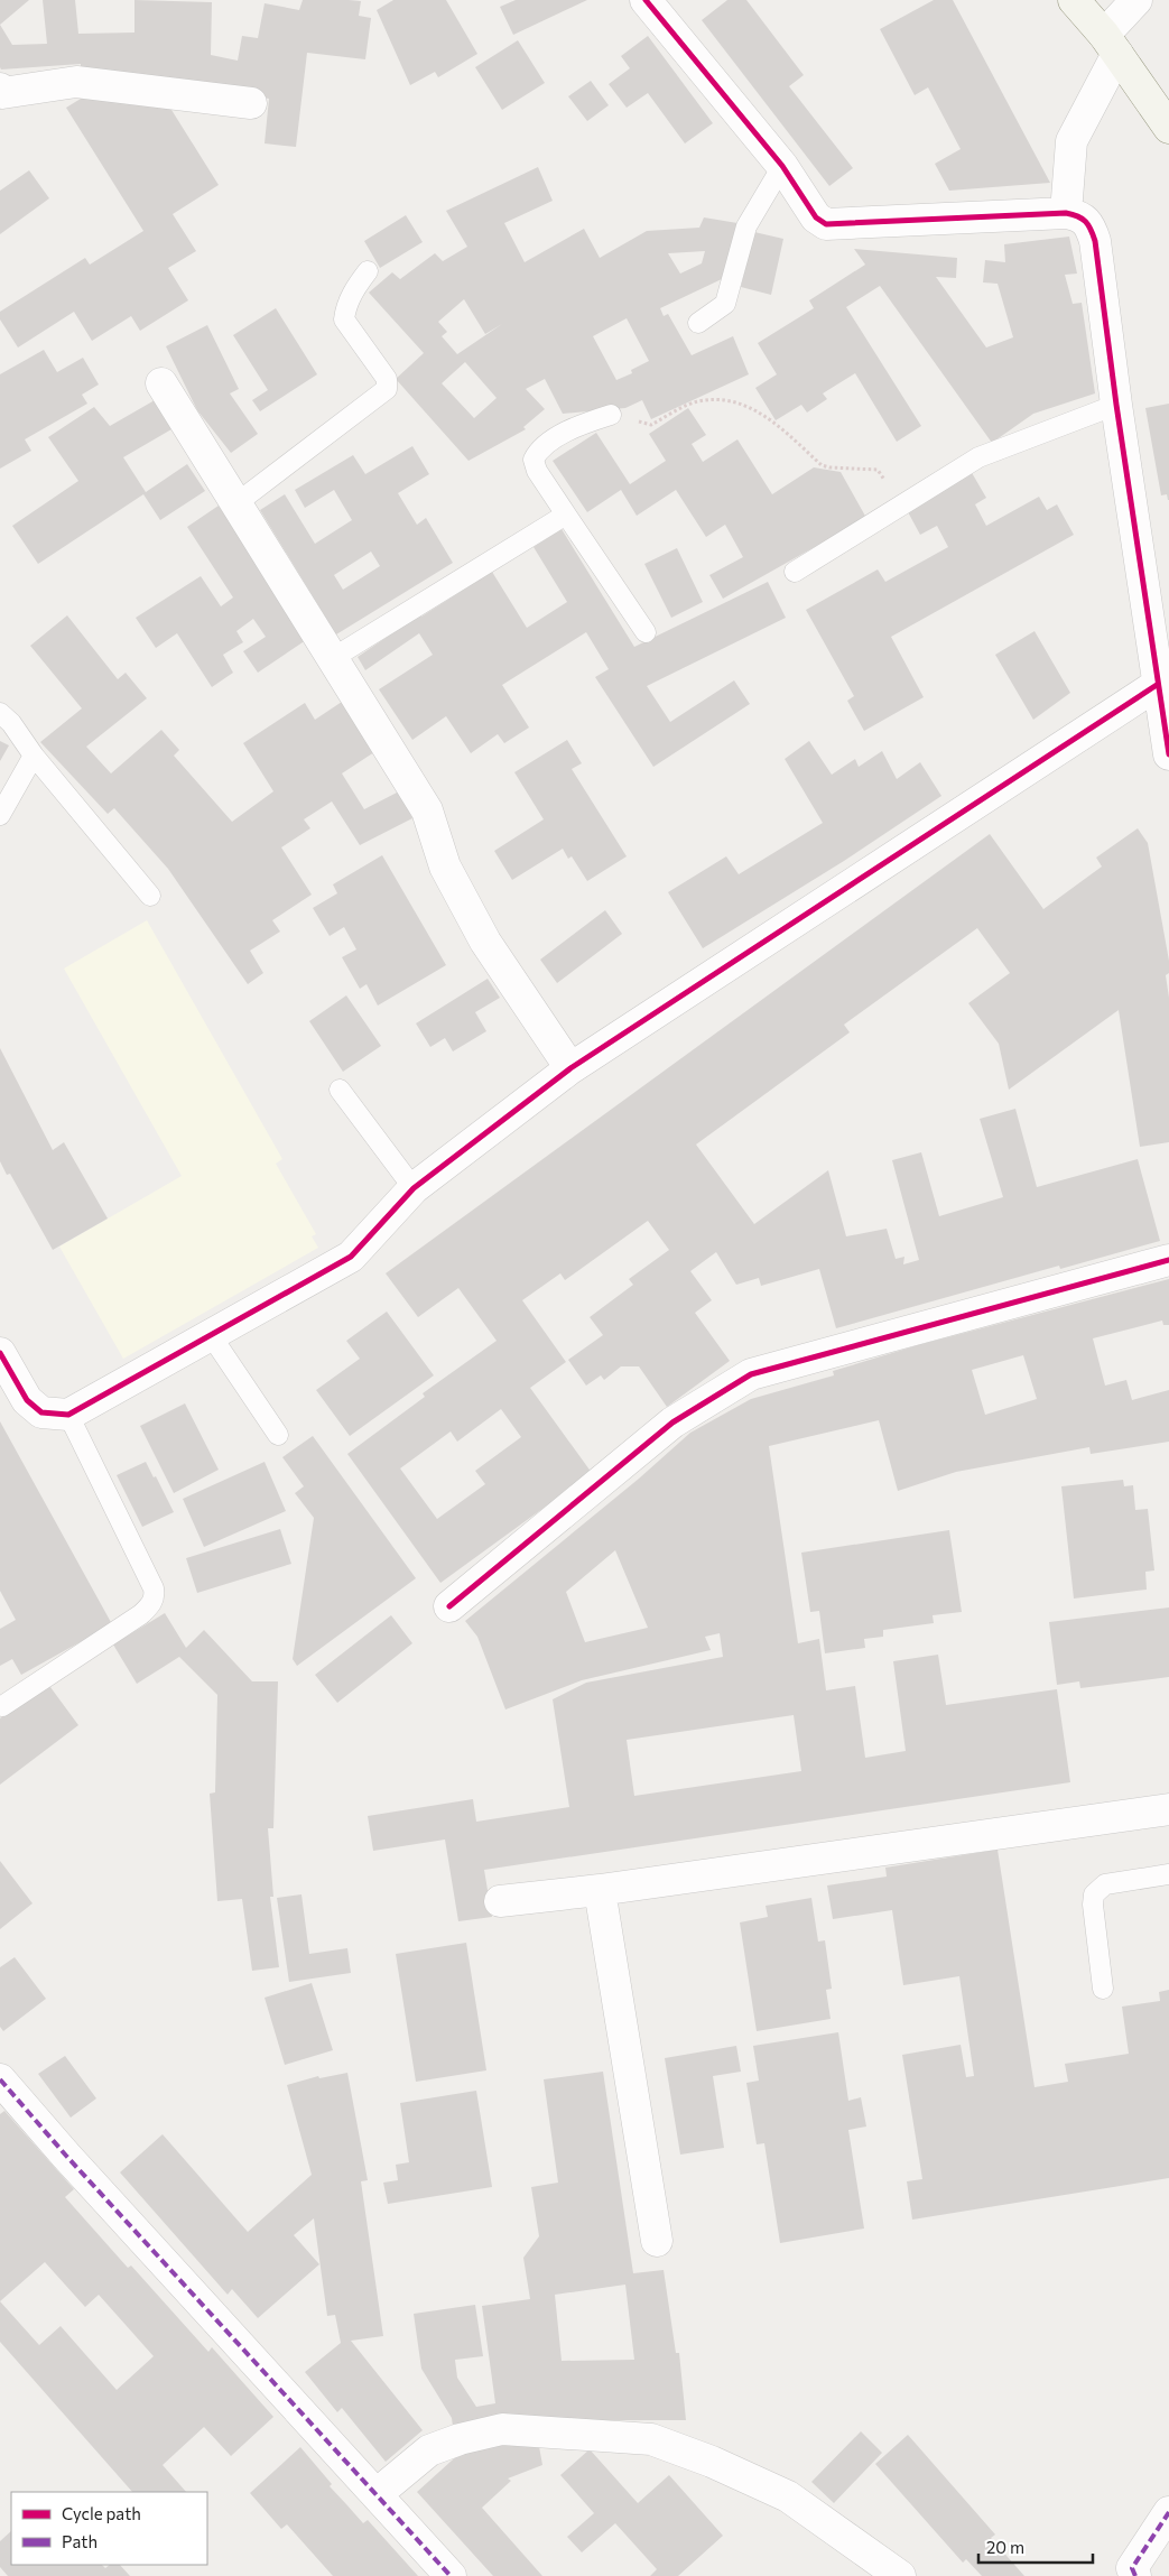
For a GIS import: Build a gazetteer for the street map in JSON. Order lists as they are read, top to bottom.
{
  "legend": ["Cycle path", "Path"],
  "scale_bar": "20 m"
}
